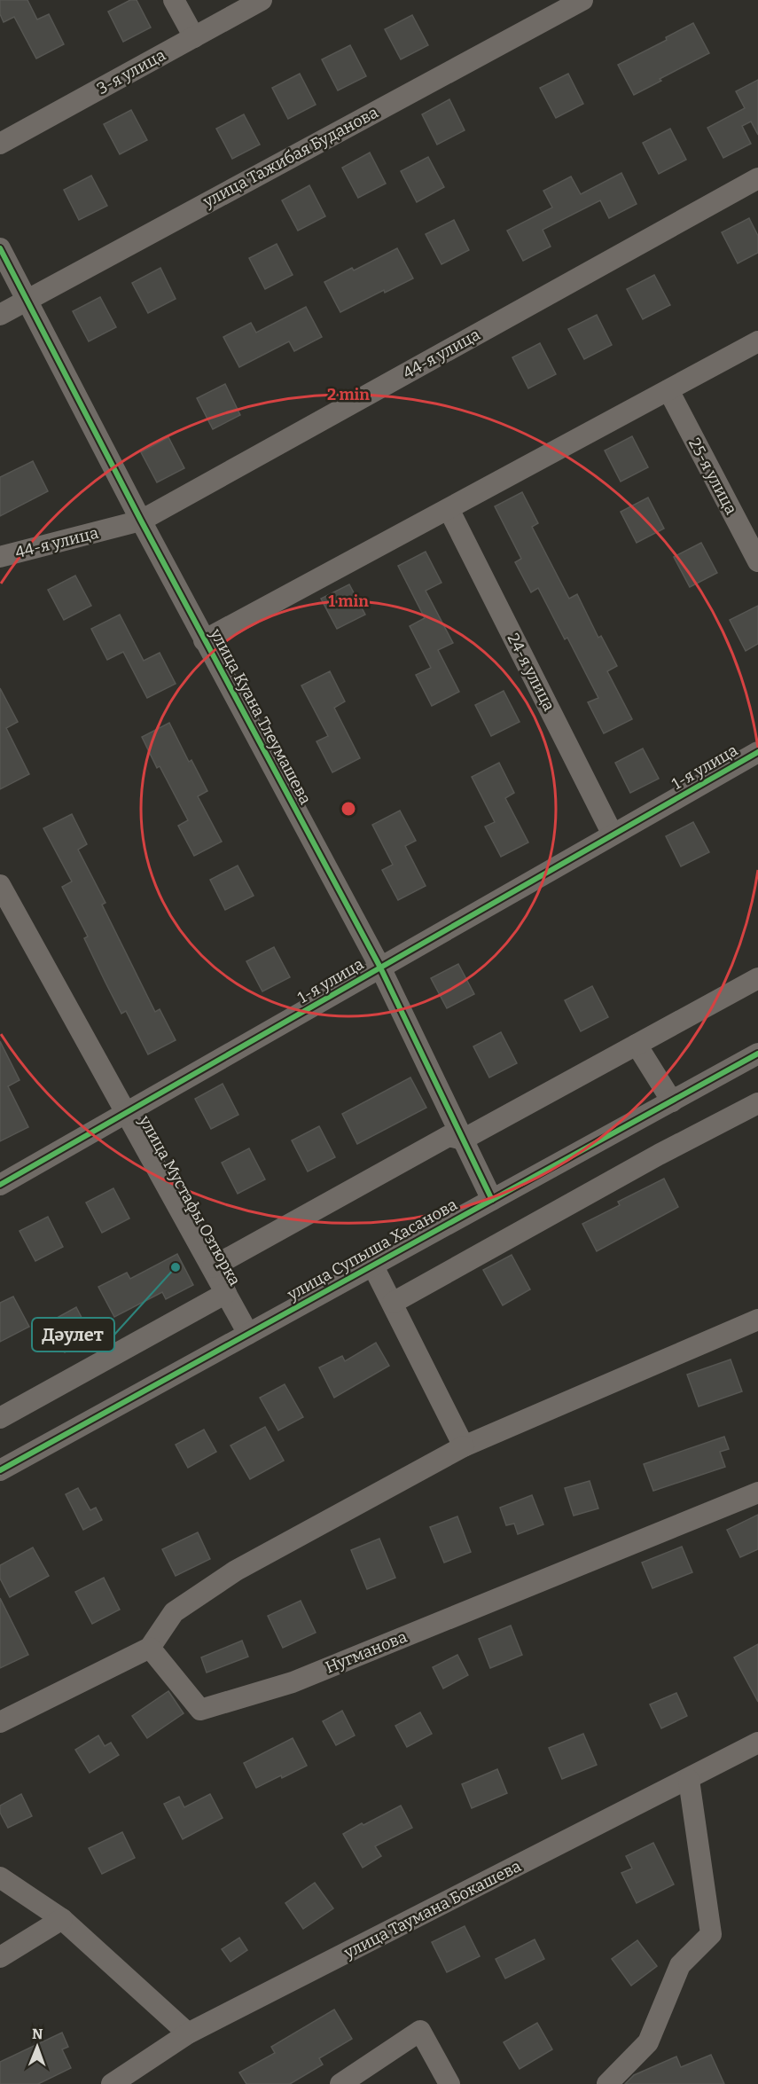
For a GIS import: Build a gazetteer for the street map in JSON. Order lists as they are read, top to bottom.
{
  "streets": {
    "street": [
      "3-я улица",
      "улица Тажибая Буданова",
      "44-я улица",
      "25-я улица",
      "24-я улица",
      "улица Куана Тлеумашева",
      "1-я улица",
      "улица Мустафы Озтюрка",
      "улица Супыша Хасанова",
      "Нугманова",
      "улица Таумана Бокашева"
    ]
  },
  "crossings": [
    ["улица Тажибая Буданова", "улица Куана Тлеумашева"],
    ["44-я улица", "улица Куана Тлеумашева"],
    ["24-я улица", "1-я улица"],
    ["улица Куана Тлеумашева", "1-я улица"],
    ["улица Куана Тлеумашева", "улица Супыша Хасанова"],
    ["1-я улица", "улица Мустафы Озтюрка"],
    ["улица Мустафы Озтюрка", "улица Супыша Хасанова"]
  ],
  "places": ["Дәулет"],
  "north": "top",
  "rings": ["2 min", "1 min"]
}
